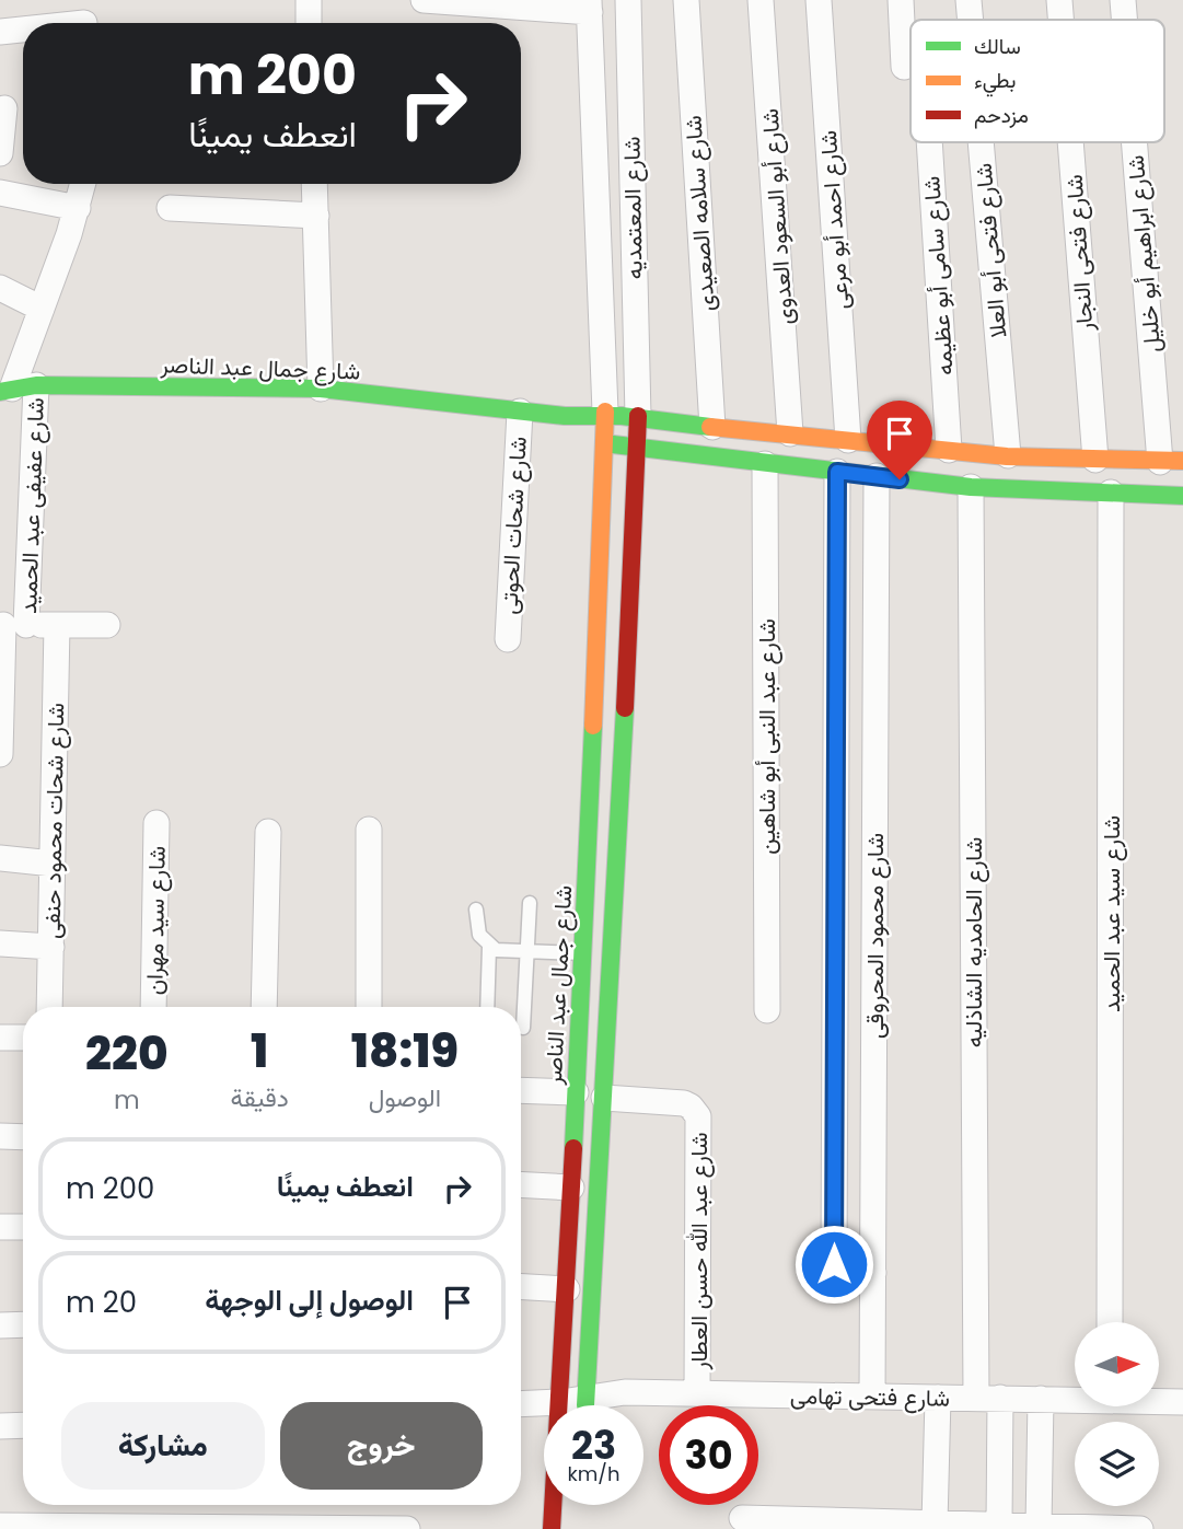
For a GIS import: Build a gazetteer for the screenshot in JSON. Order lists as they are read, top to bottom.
{
  "streets": {
    "street": [
      "شارع المعتمديه",
      "شارع سلامه الصعيدى",
      "شارع أبو السعود العدوى",
      "شارع احمد أبو مرعى",
      "شارع فتحى أبو العلا",
      "شارع فتحى النجار",
      "شارع ابراهيم أبو خليل",
      "شارع سامى أبو عظيمه",
      "شارع جمال عبد الناصر",
      "شارع عفيفى عبد الحميد",
      "شارع شحات الحوتى",
      "شارع عبد النبى أبو شاهين",
      "شارع شحات محمود حنفى",
      "شارع سيد عبد الحميد",
      "شارع سيد مهران",
      "شارع محمود المحروقى",
      "شارع الحامديه الشاذليه",
      "شارع عبد الله حسن العطار",
      "شارع فتحى تهامى"
    ]
  },
  "crossings": [
    ["شارع المعتمديه", "شارع جمال عبد الناصر"],
    ["شارع جمال عبد الناصر", "شارع عفيفى عبد الحميد"],
    ["شارع جمال عبد الناصر", "شارع شحات الحوتى"],
    ["شارع جمال عبد الناصر", "شارع فتحى تهامى"],
    ["شارع محمود المحروقى", "شارع فتحى تهامى"],
    ["شارع الحامديه الشاذليه", "شارع فتحى تهامى"],
    ["شارع عبد الله حسن العطار", "شارع فتحى تهامى"]
  ],
  "legend": ["سالك", "بطيء", "مزدحم"],
  "north": "right",
  "page": {
    "turn": ["200 m", "انعطف يمينًا"],
    "eta": [
      "18:19",
      "الوصول",
      "1",
      "دقيقة",
      "220",
      "m"
    ],
    "list": [
      {
        "name": "انعطف يمينًا",
        "value": "200 m"
      },
      {
        "name": "الوصول إلى الوجهة",
        "value": "20 m"
      }
    ],
    "buttons": ["خروج", "مشاركة"],
    "speed": "23 km/h",
    "limit": "30"
  }
}
